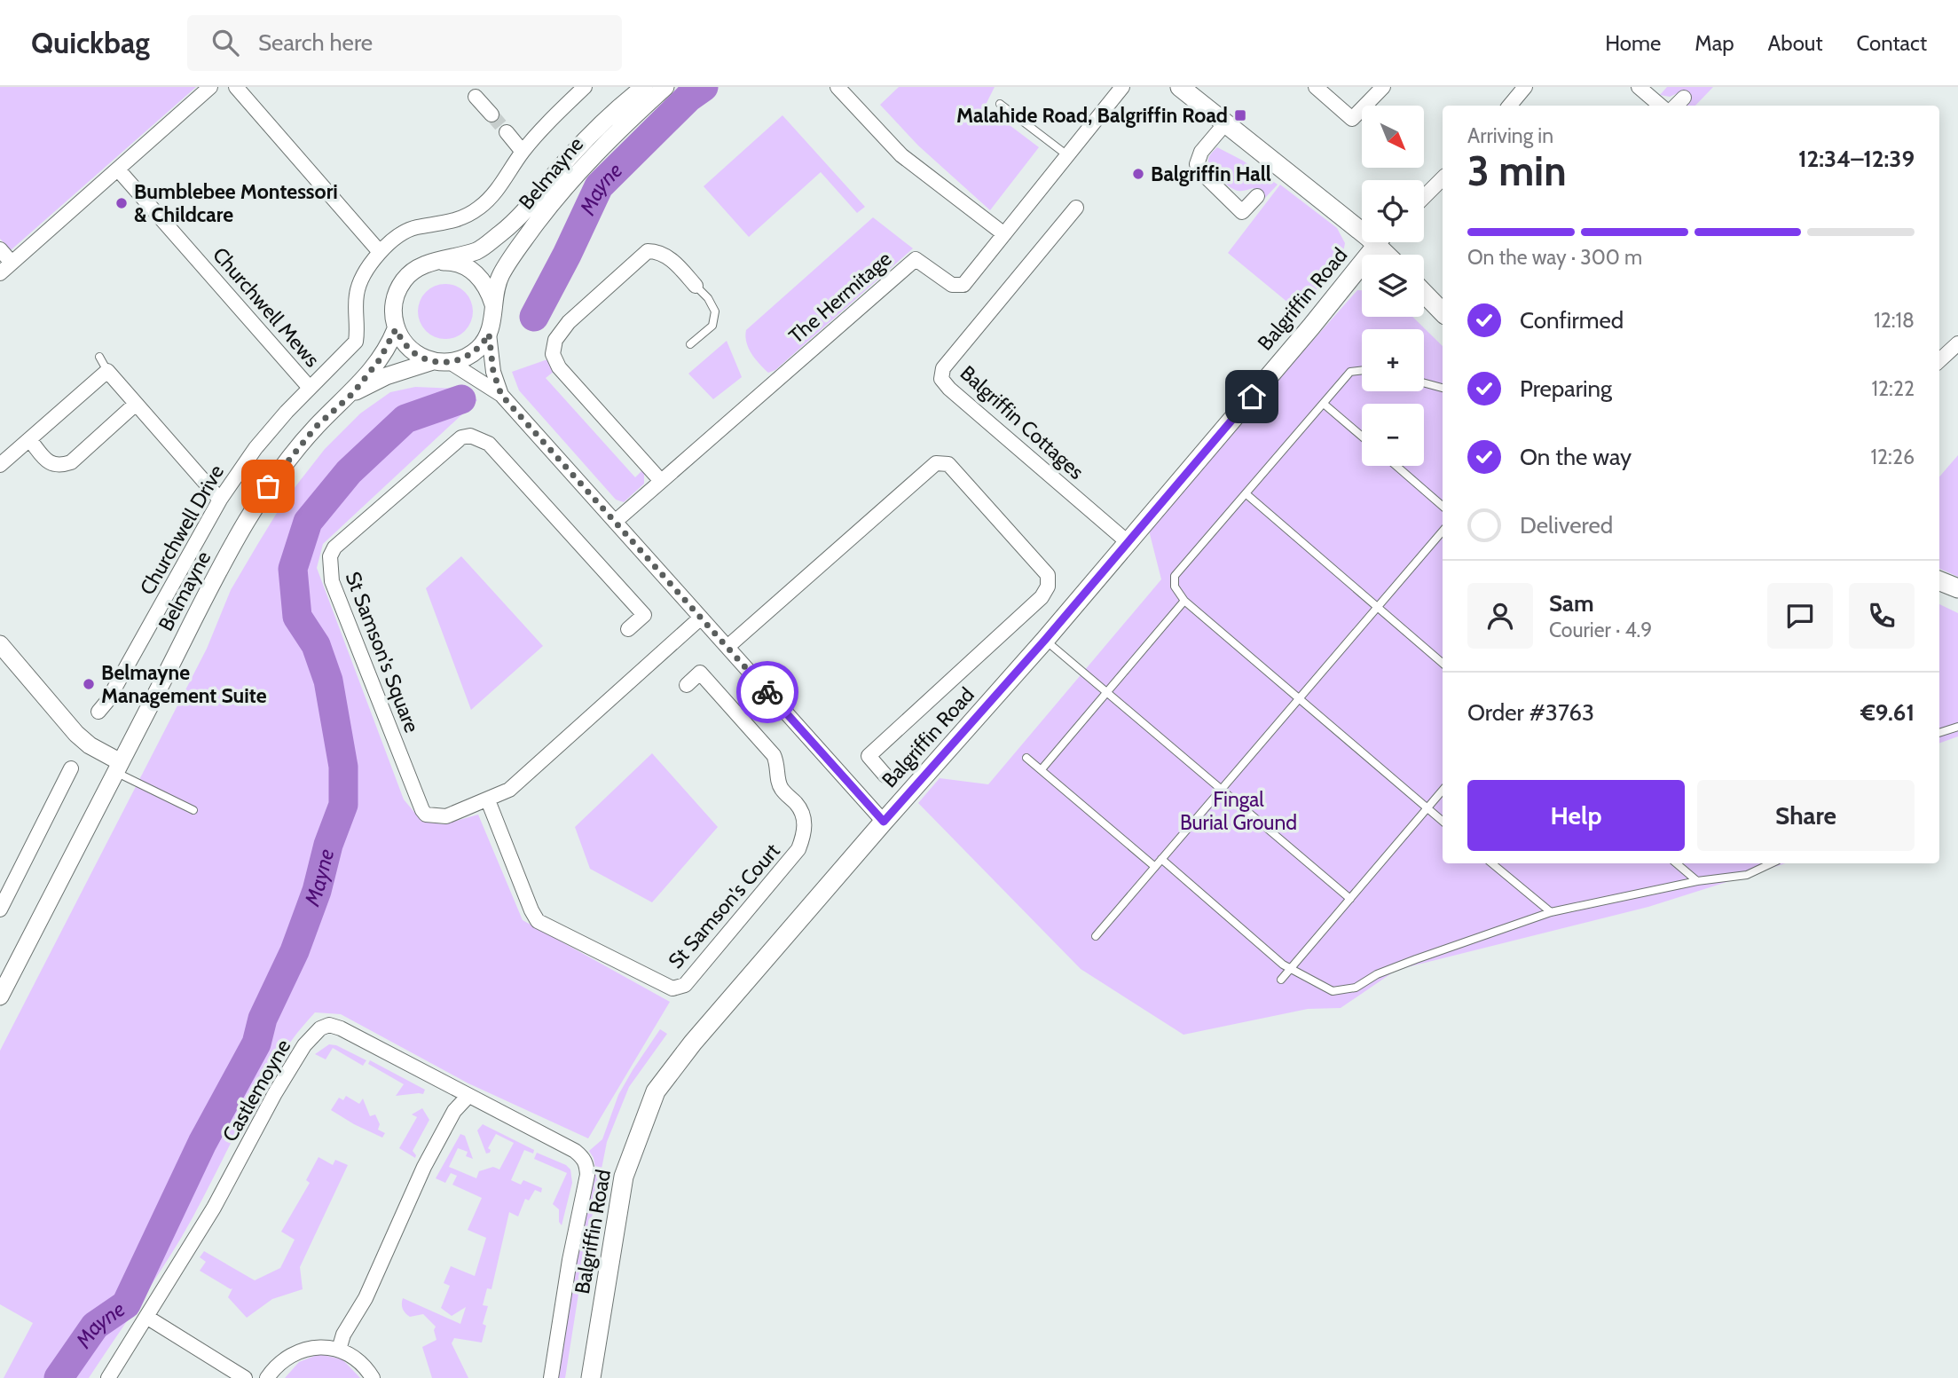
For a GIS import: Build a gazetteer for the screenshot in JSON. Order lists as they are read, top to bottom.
{
  "streets": {
    "main road": ["Balgriffin Road"],
    "street": [
      "Belmayne",
      "The Hermitage",
      "Churchwell Mews",
      "Balgriffin Cottages",
      "Churchwell Drive",
      "St Samson's Square",
      "St Samson's Court",
      "Castlemoyne"
    ]
  },
  "crossings": [
    ["Balgriffin Road", "Balgriffin Cottages"],
    ["Churchwell Mews", "Churchwell Drive"],
    ["St Samson's Square", "St Samson's Court"]
  ],
  "water": ["Mayne"],
  "parks": ["Fingal Burial Ground"],
  "places": {
    "transit": ["Malahide Road, Balgriffin Road"],
    "other": ["Balgriffin Hall", "Bumblebee Montessori & Childcare", "Belmayne Management Suite"]
  },
  "north": "bottom right",
  "page": {
    "header": "Quickbag",
    "search": "Search here",
    "nav": [
      "Home",
      "Map",
      "About",
      "Contact"
    ],
    "map_buttons": ["+", "−"],
    "heading": ["3 min", "Arriving in", "12:34–12:39"],
    "panel": [
      "Sam",
      "Courier · 4.9",
      "Order #3763",
      "€9.61"
    ],
    "bar": "On the way · 300 m",
    "list": [
      ["Confirmed", "12:18"],
      ["Preparing", "12:22"],
      ["On the way", "12:26"],
      "Delivered"
    ],
    "buttons": ["Help", "Share"]
  }
}
